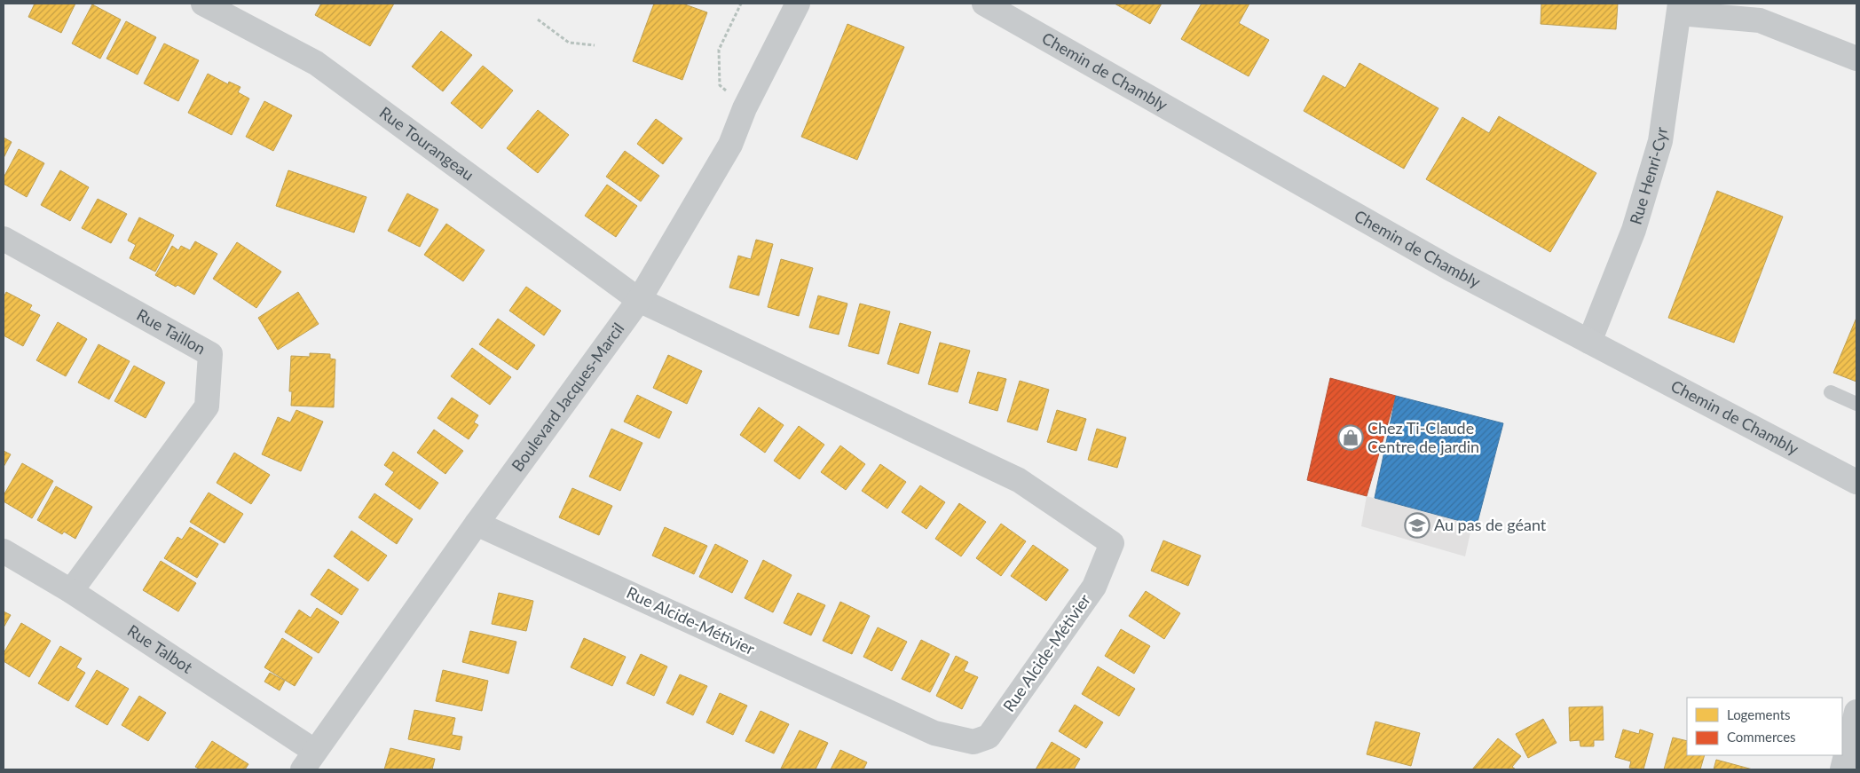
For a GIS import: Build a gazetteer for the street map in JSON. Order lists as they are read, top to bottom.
{
  "streets": {
    "street": [
      "Chemin de Chambly",
      "Rue Tourangeau",
      "Rue Henri-Cyr",
      "Rue Taillon",
      "Boulevard Jacques-Marcil",
      "Rue Alcide-Métivier",
      "Rue Talbot"
    ]
  },
  "crossings": [
    ["Chemin de Chambly", "Rue Henri-Cyr"],
    ["Rue Tourangeau", "Boulevard Jacques-Marcil"],
    ["Rue Tourangeau", "Rue Alcide-Métivier"],
    ["Rue Taillon", "Rue Talbot"],
    ["Boulevard Jacques-Marcil", "Rue Alcide-Métivier"],
    ["Boulevard Jacques-Marcil", "Rue Talbot"]
  ],
  "places": {
    "shop": ["Chez Ti-Claude Centre de jardin"],
    "school or university": ["Au pas de géant"]
  },
  "legend": ["Logements", "Commerces"]
}
